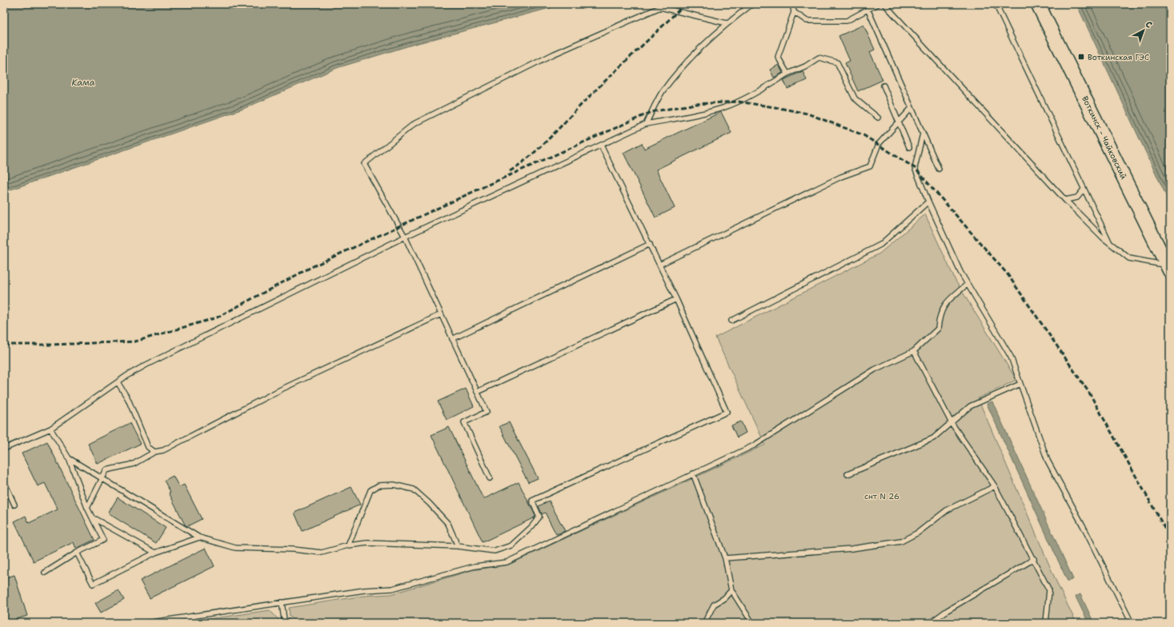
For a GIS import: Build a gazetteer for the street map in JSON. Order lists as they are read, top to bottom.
{
  "streets": {
    "main road": ["Воткинск - Чайковский"]
  },
  "water": ["Кама"],
  "parks": ["снт N 26"],
  "places": {
    "transit": ["Воткинская ГЭС"]
  },
  "north": "top right"
}
